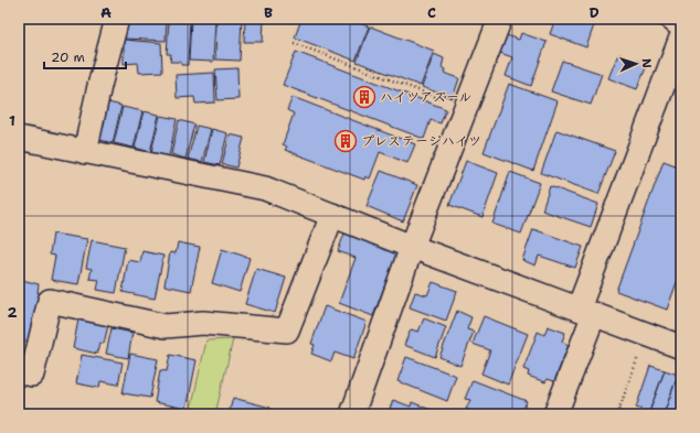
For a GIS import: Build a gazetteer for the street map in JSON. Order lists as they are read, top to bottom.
{
  "places": {
    "building": ["ハイツアズール", "プレステージハイツ"]
  },
  "scale_bar": "20 m",
  "north": "right",
  "grid": {
    "columns": [
      "A",
      "B",
      "C",
      "D"
    ],
    "rows": ["1", "2"]
  }
}
